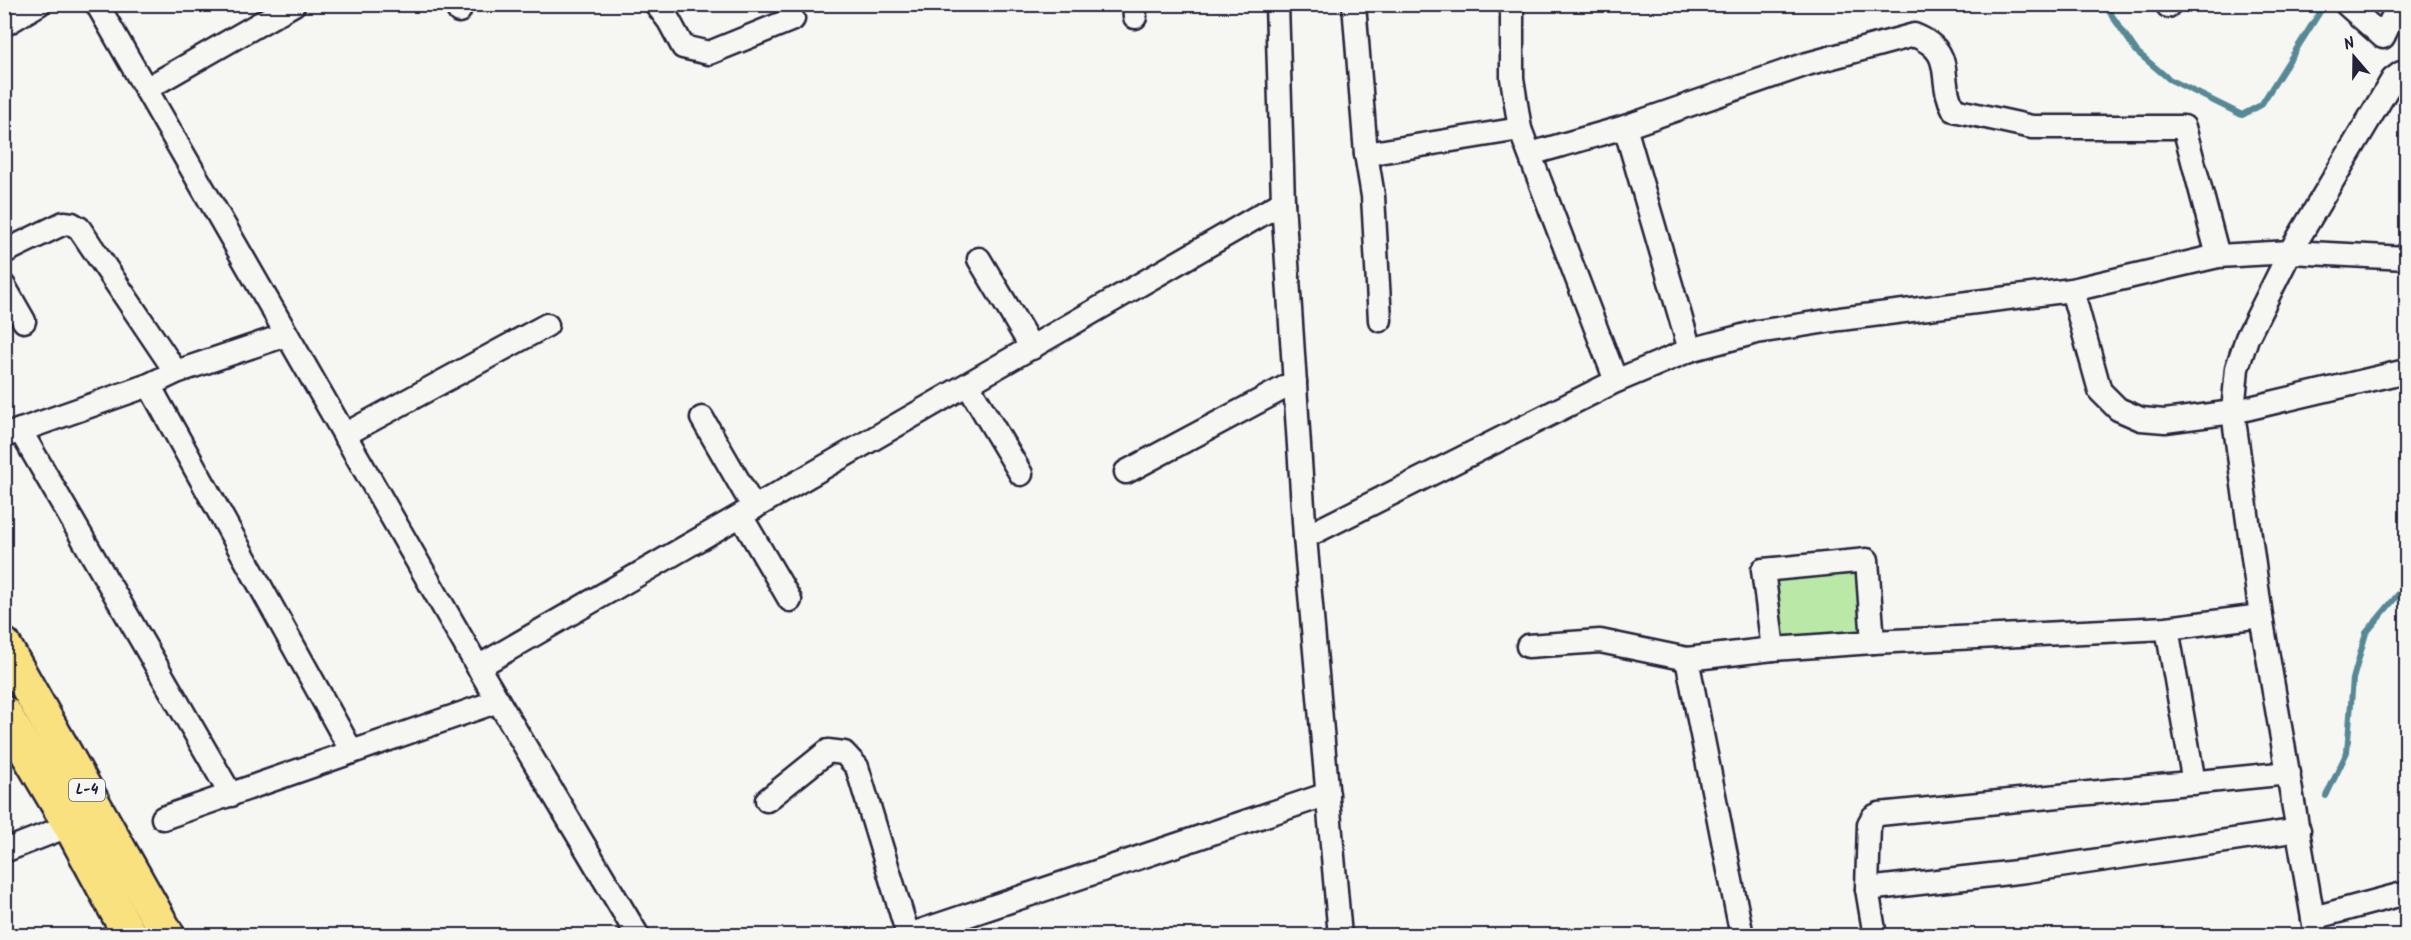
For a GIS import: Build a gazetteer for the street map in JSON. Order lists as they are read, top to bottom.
{
  "streets": {
    "main road": ["L-4"]
  },
  "north": "top"
}
